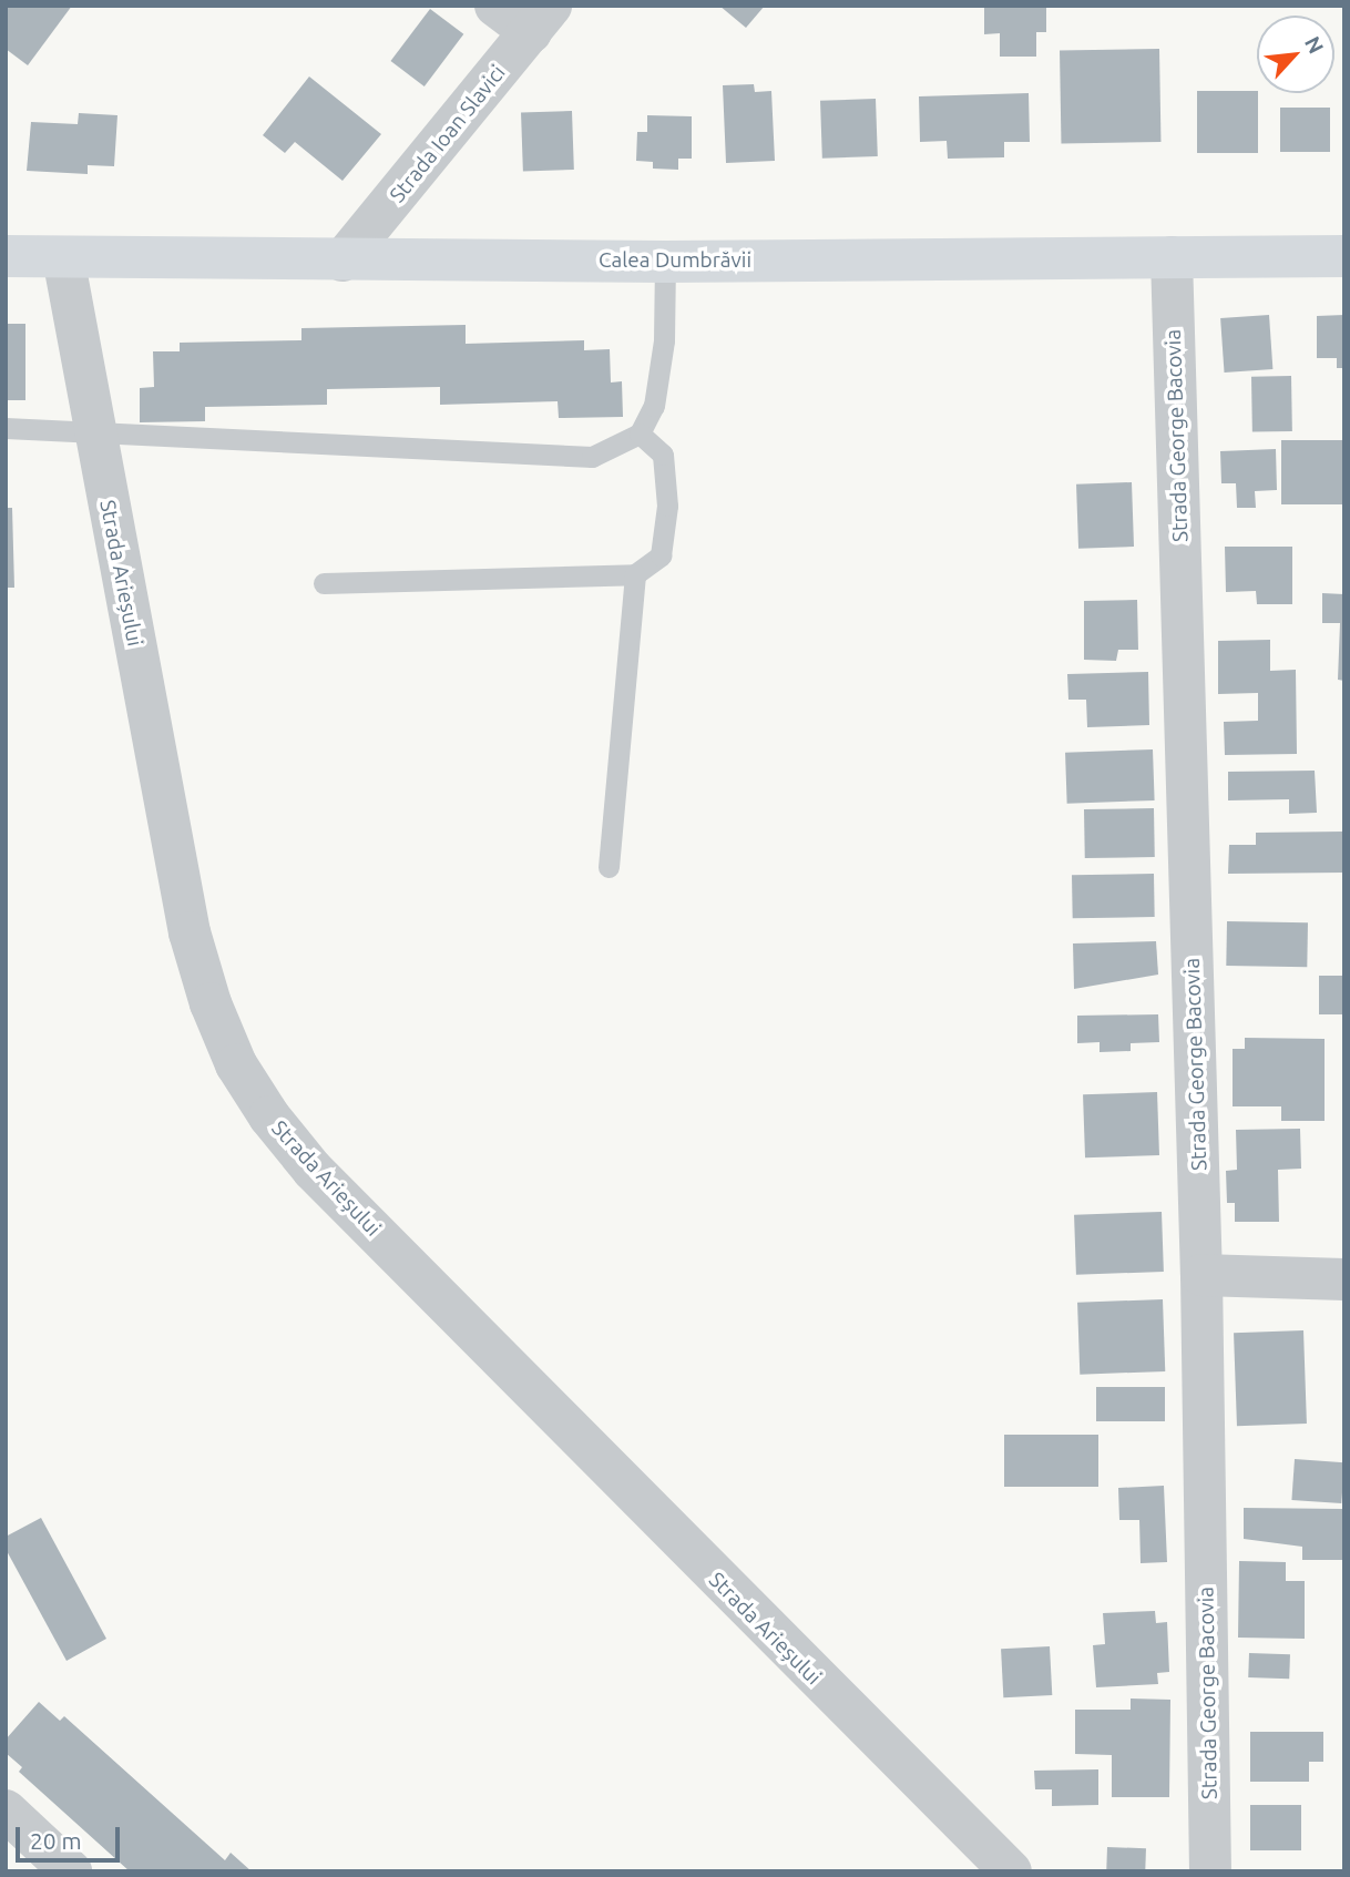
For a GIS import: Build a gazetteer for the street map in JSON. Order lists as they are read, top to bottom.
{
  "streets": {
    "main road": ["Calea Dumbrăvii"],
    "street": ["Strada Ioan Slavici", "Strada George Bacovia", "Strada Arieșului"]
  },
  "crossings": [
    ["Strada Ioan Slavici", "Calea Dumbrăvii"],
    ["Calea Dumbrăvii", "Strada George Bacovia"],
    ["Calea Dumbrăvii", "Strada Arieșului"]
  ],
  "scale_bar": "20 m",
  "north": "top right"
}
